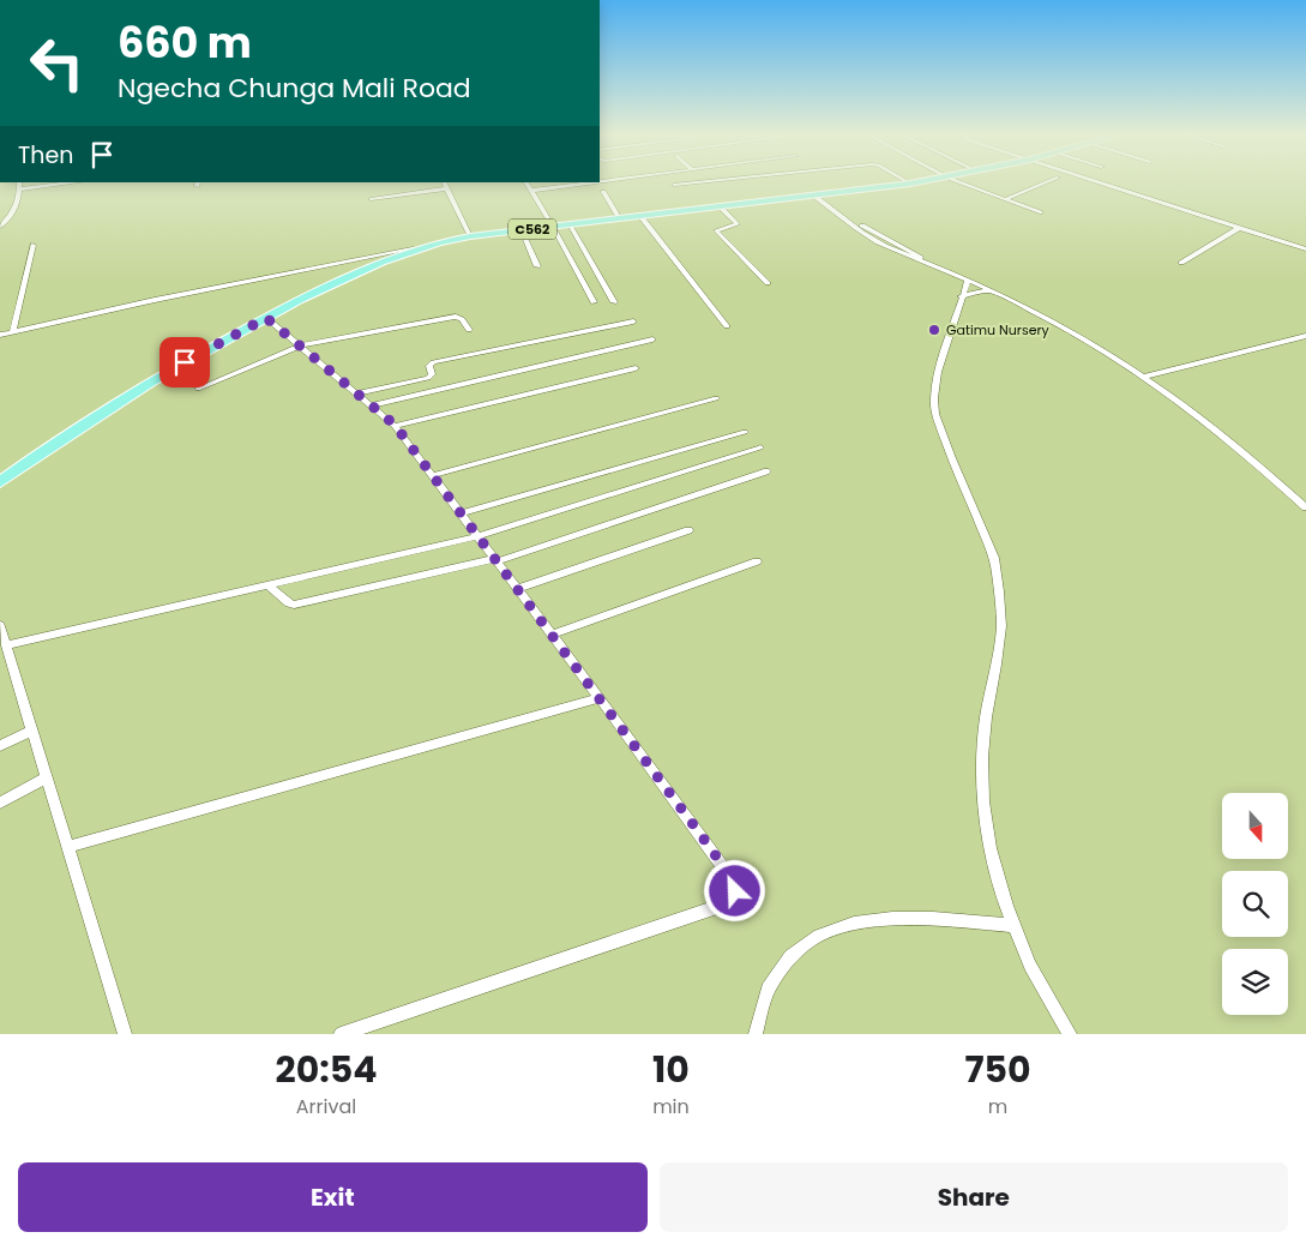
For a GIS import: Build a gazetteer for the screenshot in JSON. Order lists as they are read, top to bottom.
{
  "streets": {
    "main road": ["C562"]
  },
  "places": ["Gatimu Nursery"],
  "north": "bottom",
  "page": {
    "turn": ["660 m", "Ngecha Chunga Mali Road"],
    "then": "Then",
    "eta": [
      "20:54",
      "Arrival",
      "10",
      "min",
      "750",
      "m"
    ],
    "buttons": ["Exit", "Share"]
  }
}
